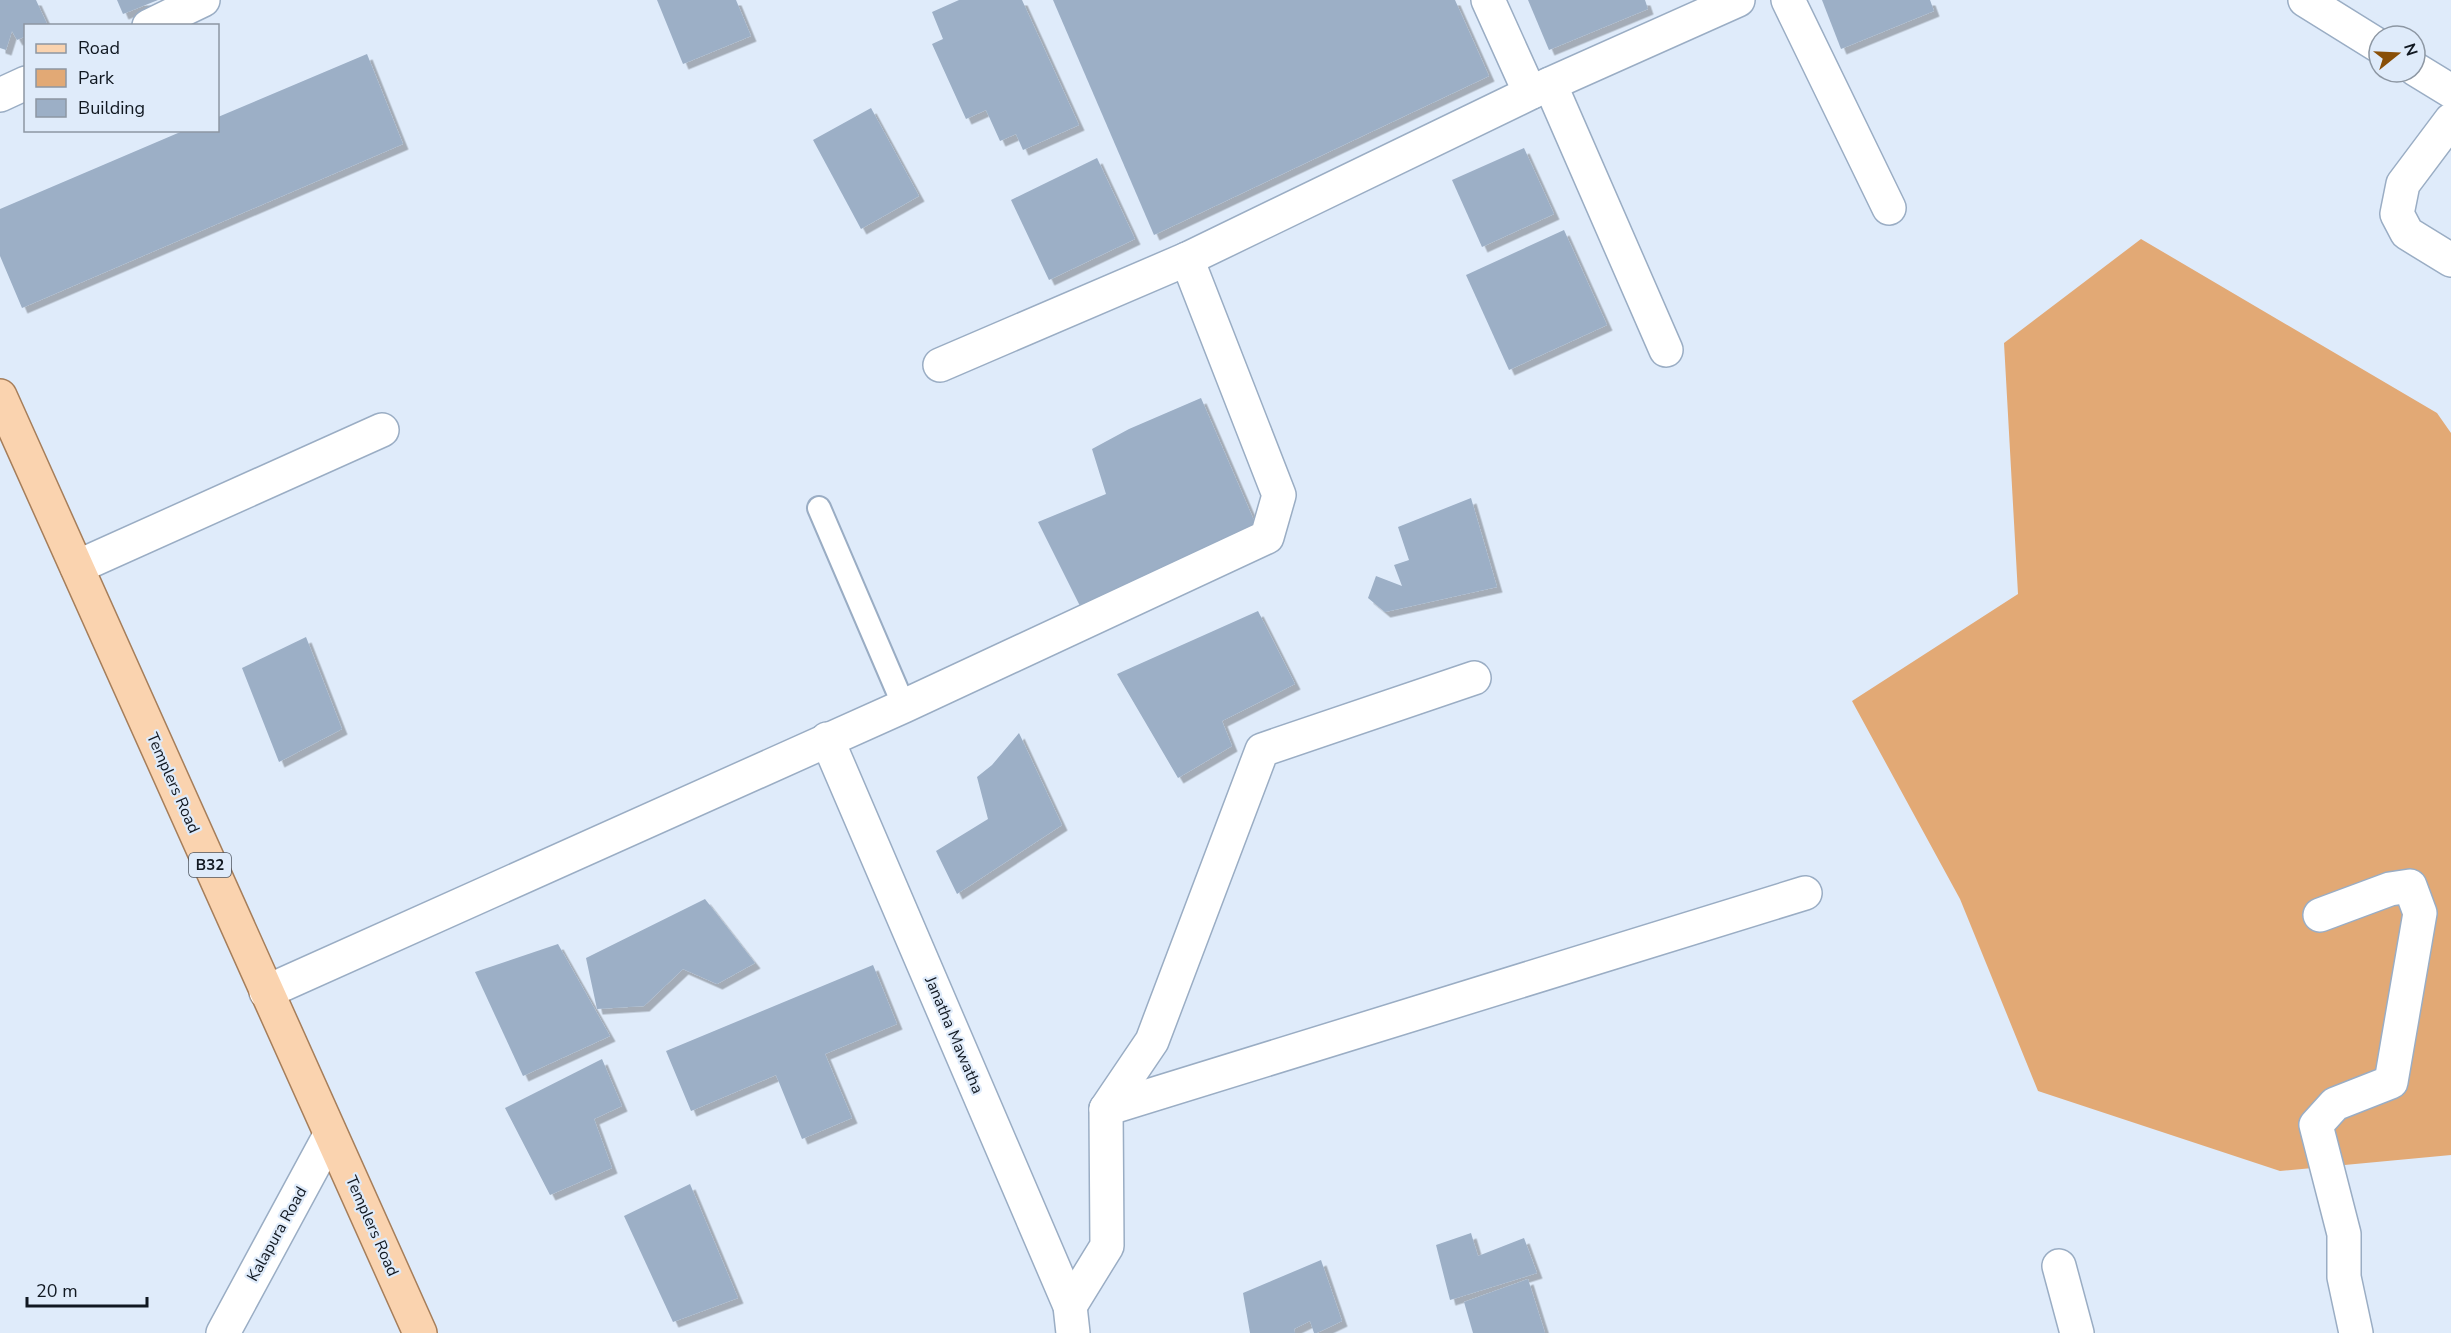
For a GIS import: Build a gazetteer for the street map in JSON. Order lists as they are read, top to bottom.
{
  "streets": {
    "main road": ["Templers Road", "B32"],
    "street": ["Janatha Mawatha", "Kalapura Road"]
  },
  "crossings": [
    ["Templers Road", "Kalapura Road"]
  ],
  "legend": ["Road", "Park", "Building"],
  "scale_bar": "20 m",
  "north": "right"
}
